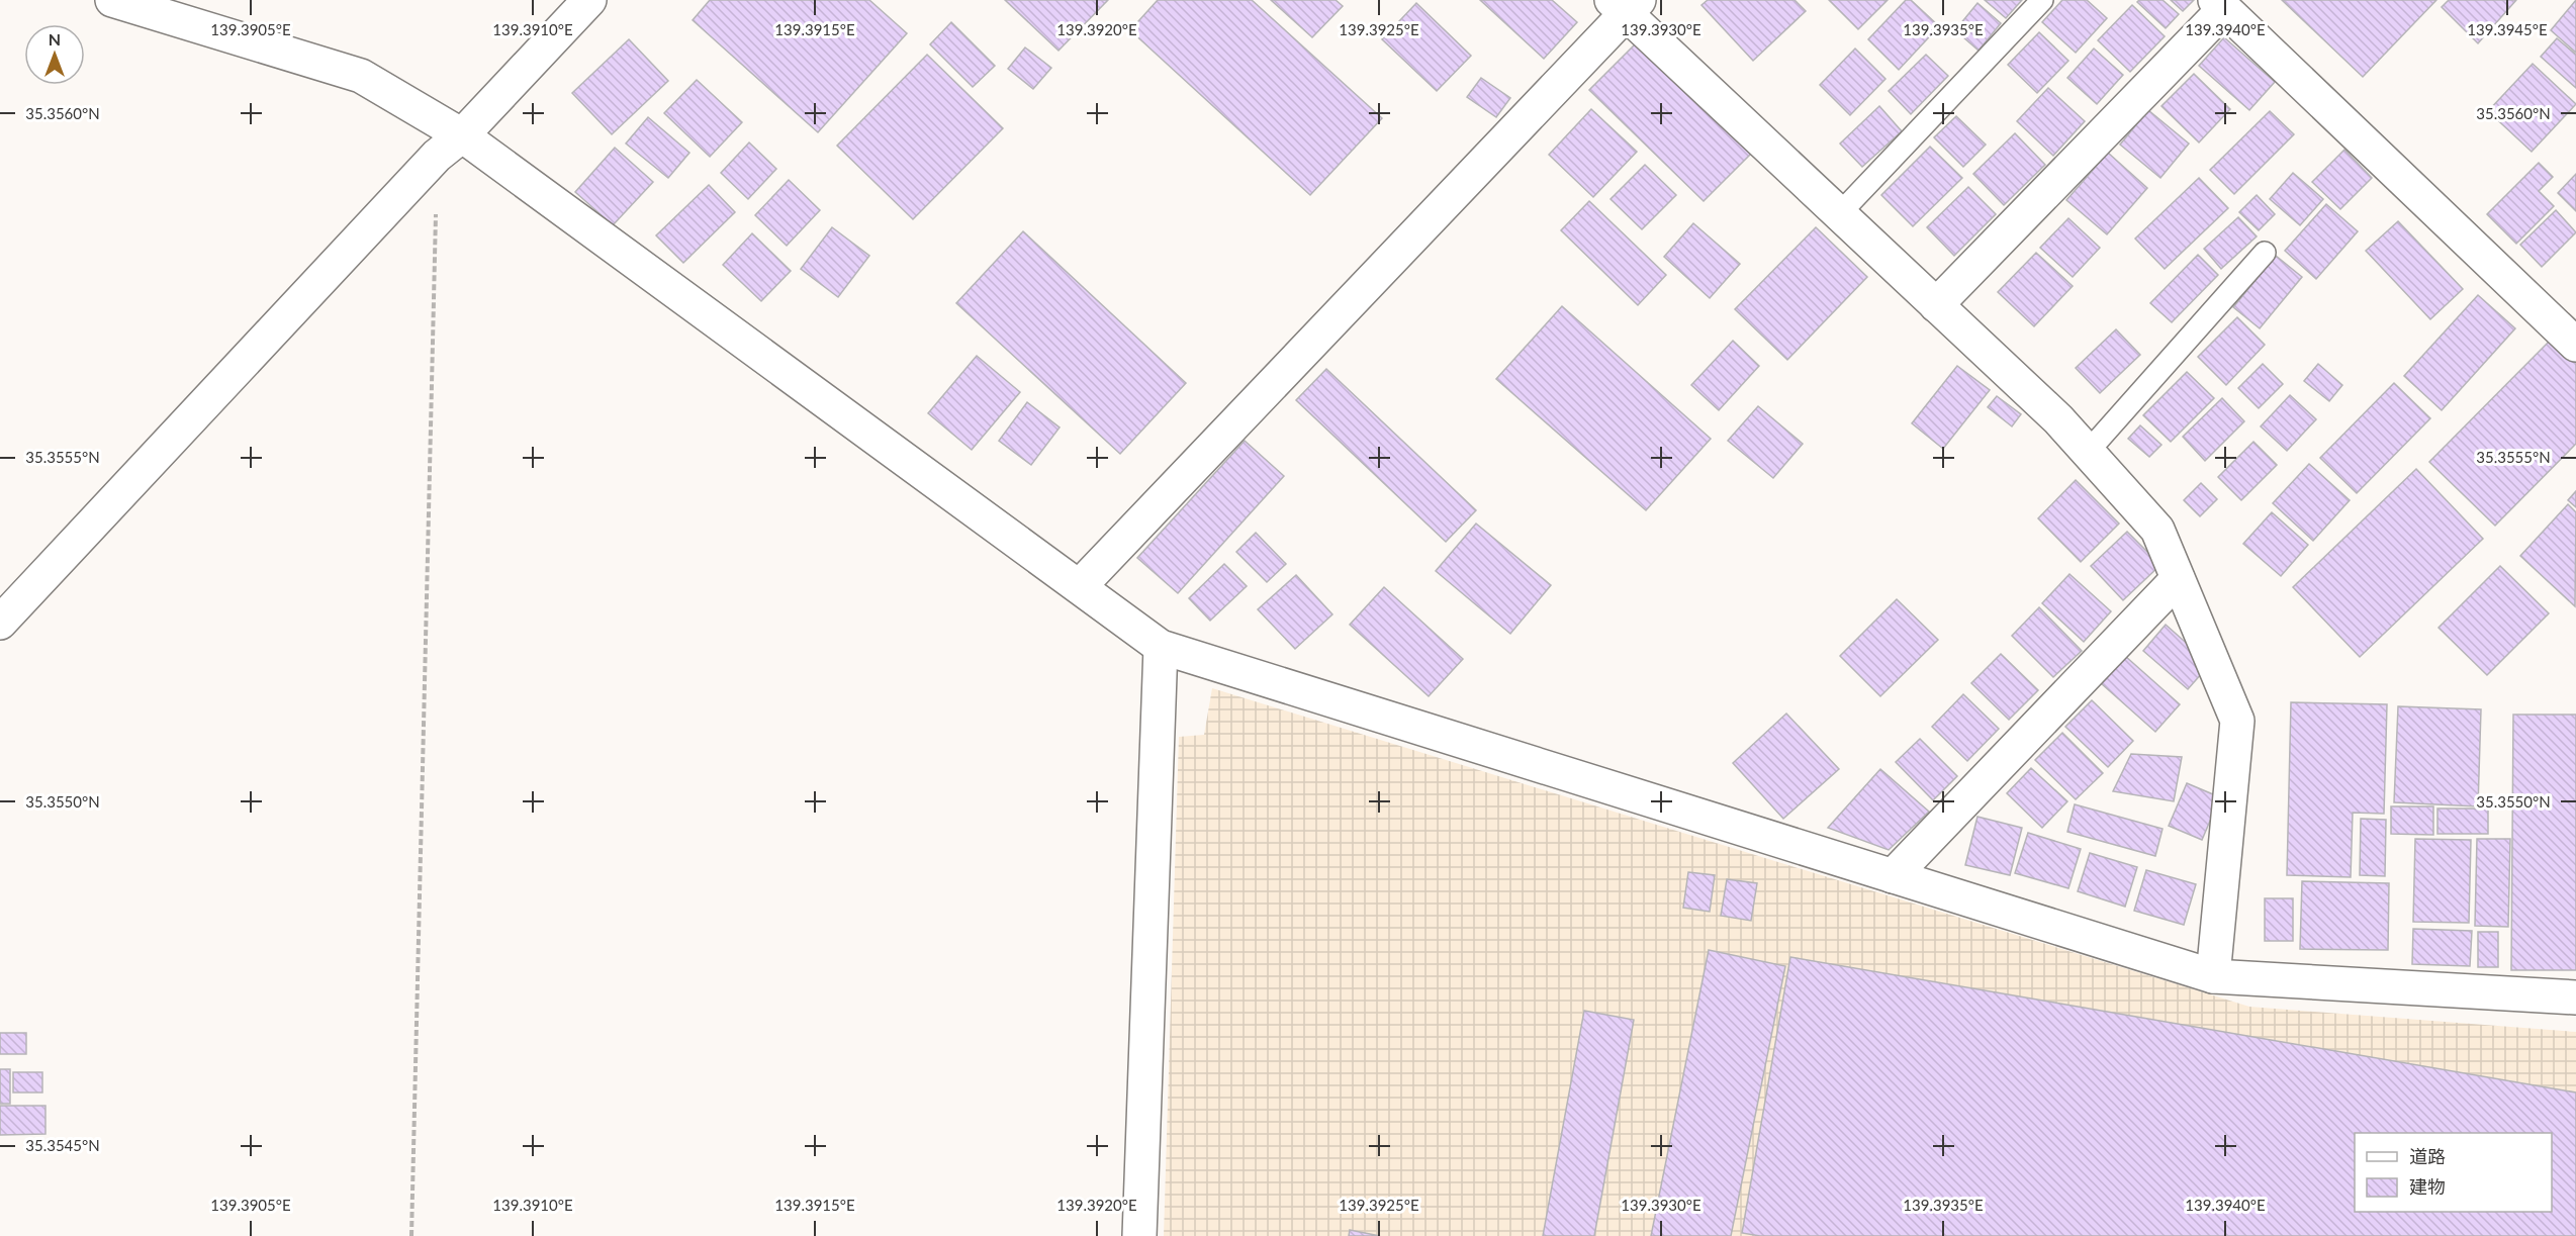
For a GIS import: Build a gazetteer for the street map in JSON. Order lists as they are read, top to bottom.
{
  "legend": ["道路", "建物"],
  "north": "top",
  "coordinates": [
    "139.3905°E",
    "139.3910°E",
    "139.3915°E",
    "139.3920°E",
    "139.3925°E",
    "139.3930°E",
    "139.3935°E",
    "139.3940°E",
    "139.3945°E",
    "35.3560°N",
    "35.3555°N",
    "35.3550°N",
    "35.3545°N"
  ]
}
